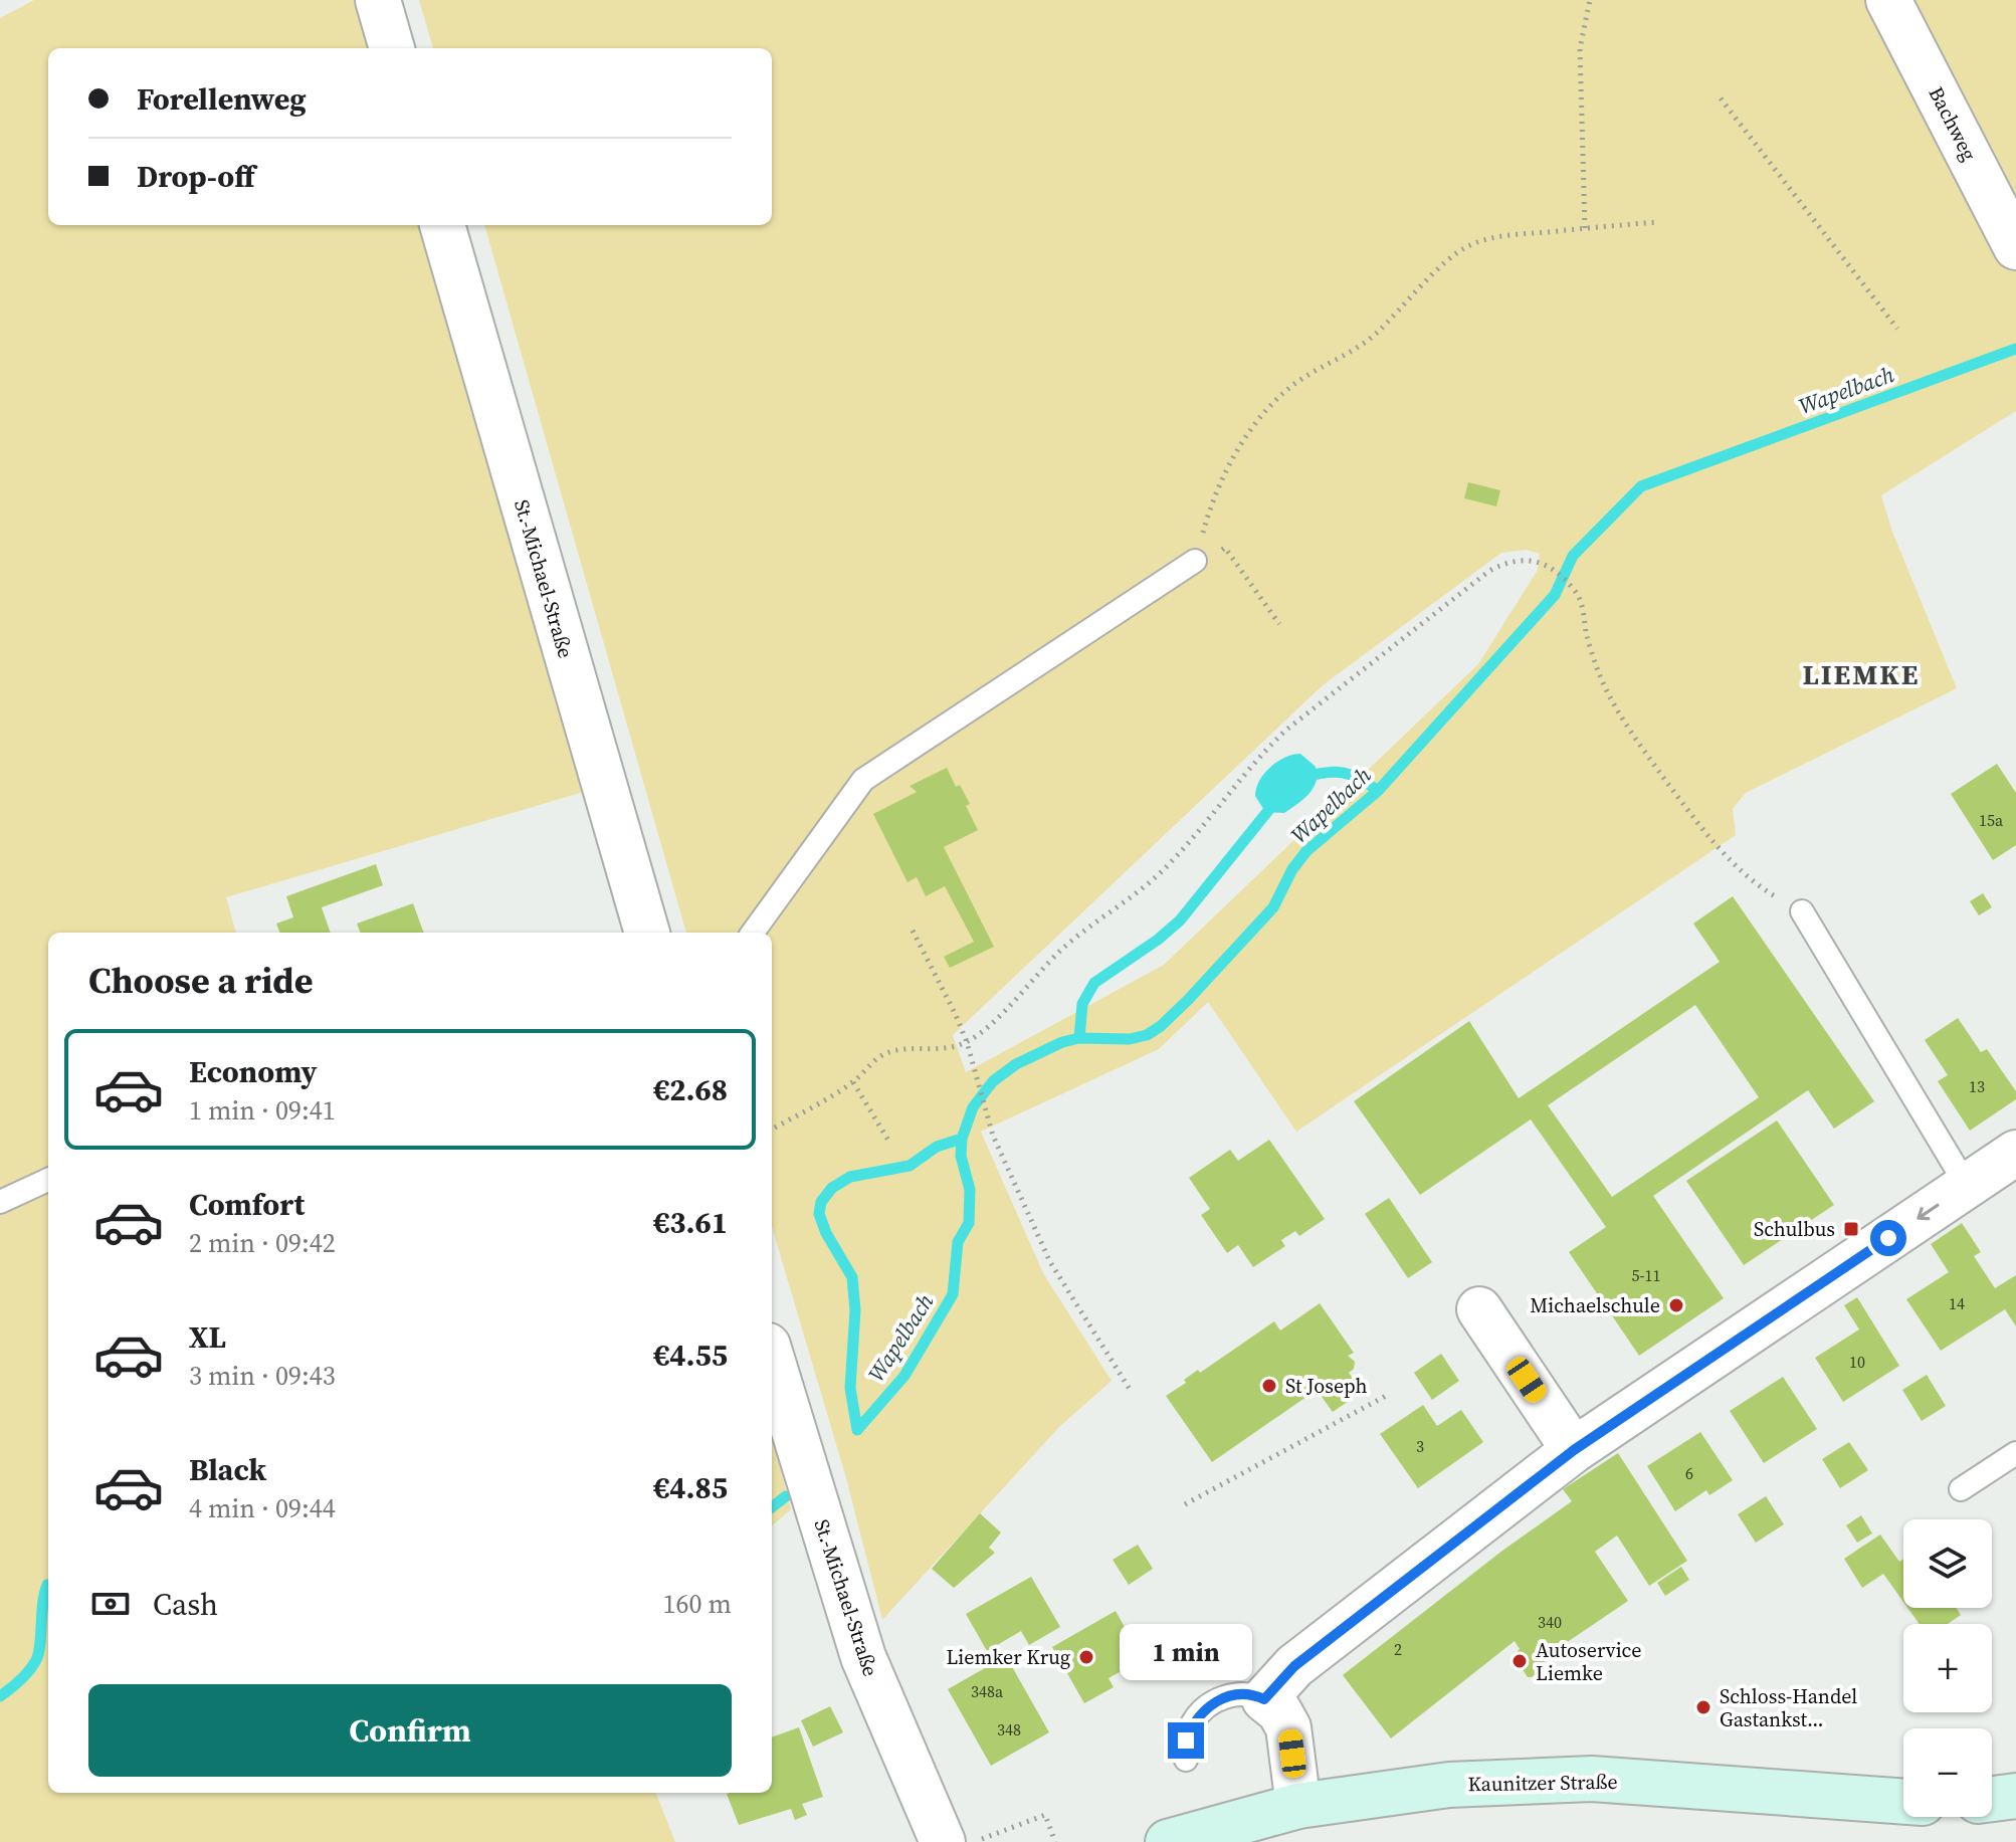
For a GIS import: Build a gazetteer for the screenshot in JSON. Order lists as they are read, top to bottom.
{
  "streets": {
    "street": ["Bachweg", "St.-Michael-Straße", "Kaunitzer Straße"]
  },
  "districts": ["LIEMKE"],
  "water": ["Wapelbach"],
  "places": {
    "transit": ["Schulbus"],
    "other": [
      "Michaelschule",
      "St Joseph",
      "Liemker Krug",
      "Autoservice Liemke",
      "Schloss-Handel Gastankst..."
    ]
  },
  "house_numbers": [
    "15a",
    "13",
    "5-11",
    "14",
    "10",
    "3",
    "6",
    "340",
    "2",
    "348a",
    "348"
  ],
  "page": {
    "banner": ["Forellenweg", "Drop-off"],
    "heading": "Choose a ride",
    "list": [
      {
        "name": "Economy",
        "note": "1 min · 09:41",
        "value": "€2.68"
      },
      {
        "name": "Comfort",
        "note": "2 min · 09:42",
        "value": "€3.61"
      },
      {
        "name": "XL",
        "note": "3 min · 09:43",
        "value": "€4.55"
      },
      {
        "name": "Black",
        "note": "4 min · 09:44",
        "value": "€4.85"
      }
    ],
    "map_buttons": ["+", "−"],
    "pay": ["Cash", "160 m"],
    "bubble": "1 min",
    "buttons": "Confirm"
  }
}
